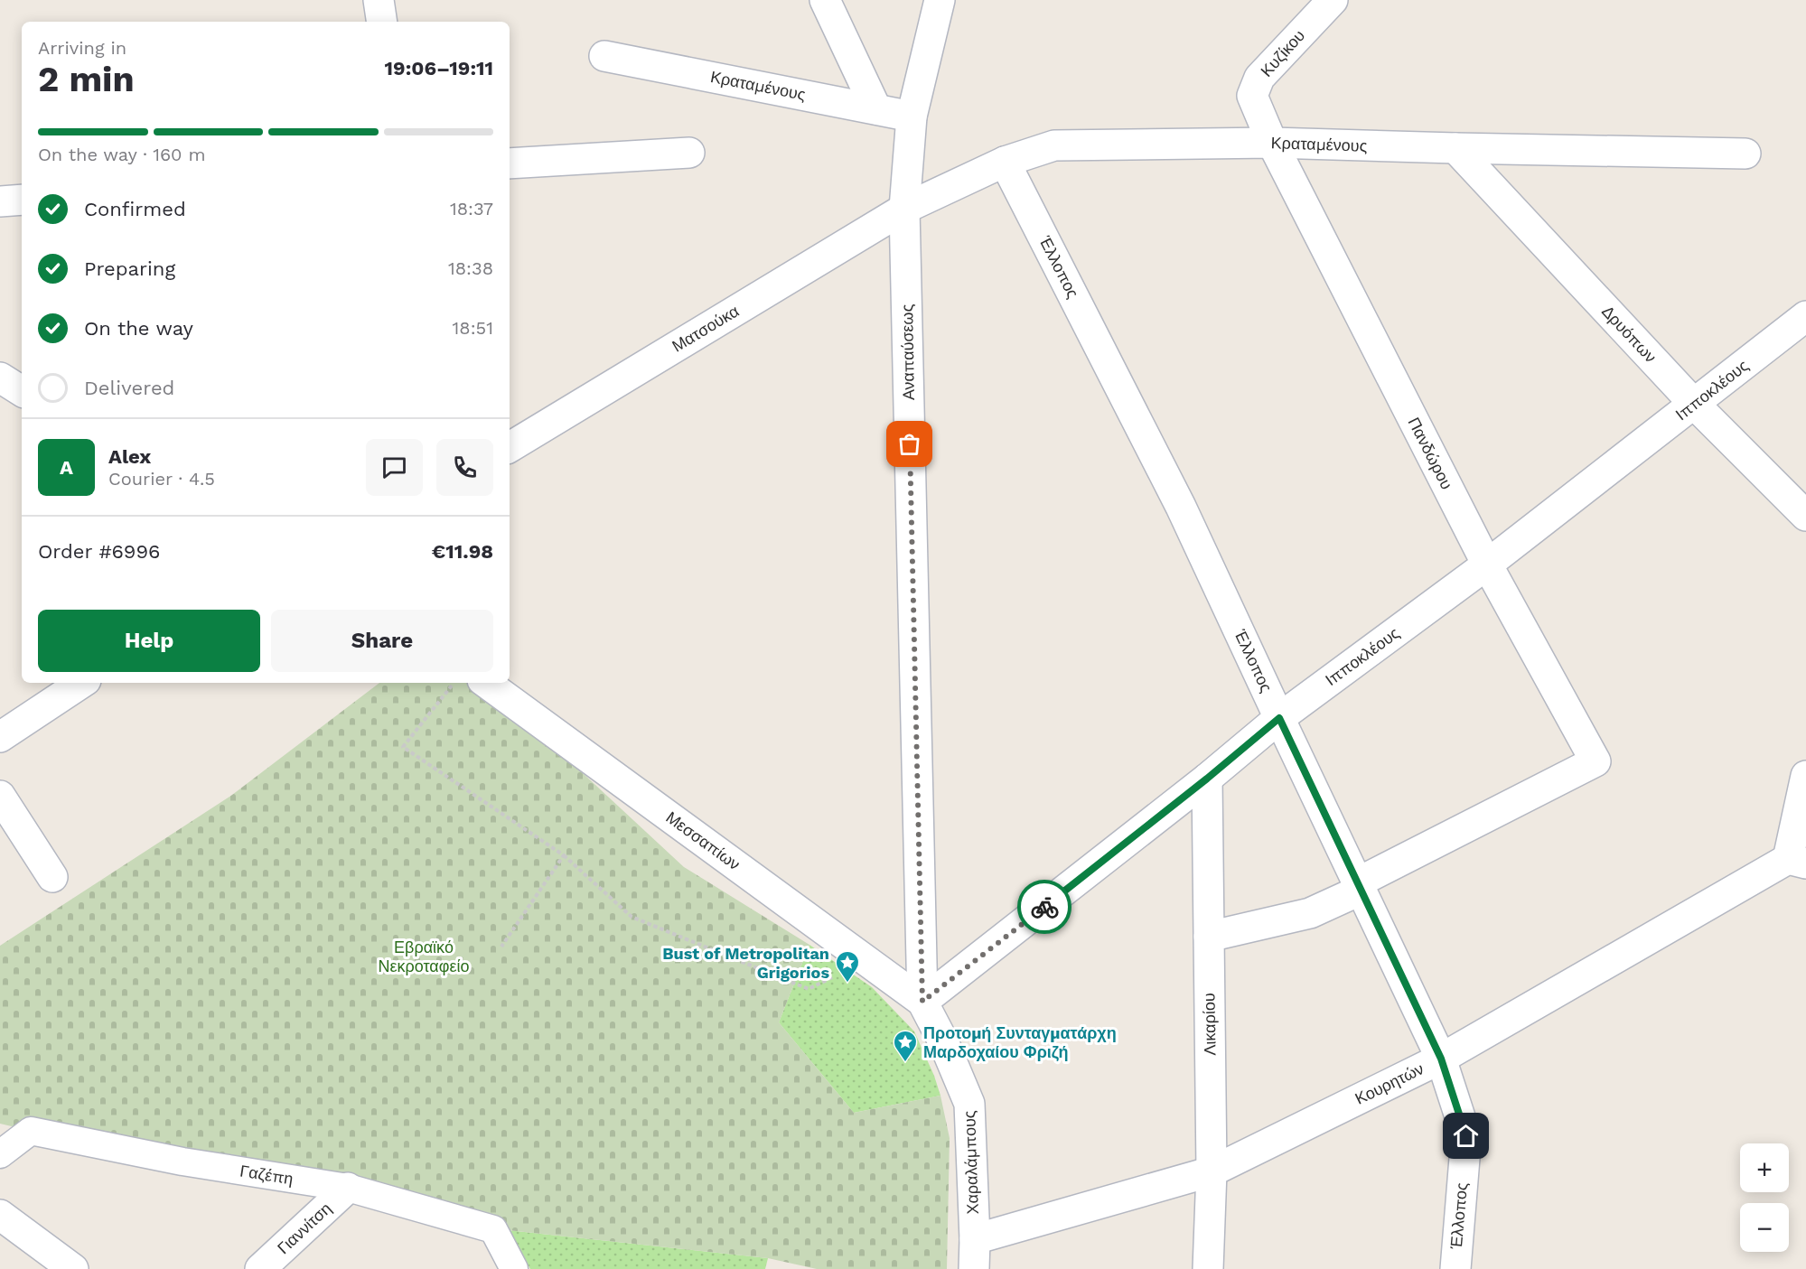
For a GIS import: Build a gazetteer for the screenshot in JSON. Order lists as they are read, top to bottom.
{
  "streets": {
    "street": [
      "Κυζίκου",
      "Κραταμένους",
      "Έλλοπος",
      "Ματσούκα",
      "Δρυόπων",
      "Αναπαύσεως",
      "Ιπποκλέους",
      "Πανδώρου",
      "Μεσσαπίων",
      "Λικαρίου",
      "Κουρητών",
      "Χαραλάμπους",
      "Γαζέπη",
      "Γιαννίτση"
    ]
  },
  "crossings": [
    ["Κυζίκου", "Κραταμένους"],
    ["Κυζίκου", "Πανδώρου"],
    ["Κραταμένους", "Έλλοπος"],
    ["Κραταμένους", "Ματσούκα"],
    ["Κραταμένους", "Δρυόπων"],
    ["Κραταμένους", "Αναπαύσεως"],
    ["Κραταμένους", "Πανδώρου"],
    ["Έλλοπος", "Ιπποκλέους"],
    ["Έλλοπος", "Πανδώρου"],
    ["Έλλοπος", "Κουρητών"],
    ["Ματσούκα", "Αναπαύσεως"],
    ["Δρυόπων", "Ιπποκλέους"],
    ["Αναπαύσεως", "Ιπποκλέους"],
    ["Αναπαύσεως", "Μεσσαπίων"],
    ["Αναπαύσεως", "Χαραλάμπους"],
    ["Ιπποκλέους", "Πανδώρου"],
    ["Ιπποκλέους", "Μεσσαπίων"],
    ["Ιπποκλέους", "Λικαρίου"],
    ["Ιπποκλέους", "Χαραλάμπους"],
    ["Μεσσαπίων", "Χαραλάμπους"],
    ["Λικαρίου", "Κουρητών"],
    ["Κουρητών", "Χαραλάμπους"],
    ["Γαζέπη", "Γιαννίτση"]
  ],
  "parks": ["Εβραϊκό Νεκροταφείο"],
  "places": {
    "place": ["Bust of Metropolitan Grigorios", "Προτομή Συνταγματάρχη Μαρδοχαίου Φριζή"]
  },
  "page": {
    "heading": ["2 min", "Arriving in", "19:06–19:11"],
    "panel": [
      "Alex",
      "Courier · 4.5",
      "Order #6996",
      "€11.98"
    ],
    "bar": "On the way · 160 m",
    "list": [
      ["Confirmed", "18:37"],
      ["Preparing", "18:38"],
      ["On the way", "18:51"],
      "Delivered"
    ],
    "round": "A",
    "buttons": ["Help", "Share"],
    "map_buttons": ["+", "−"]
  }
}
